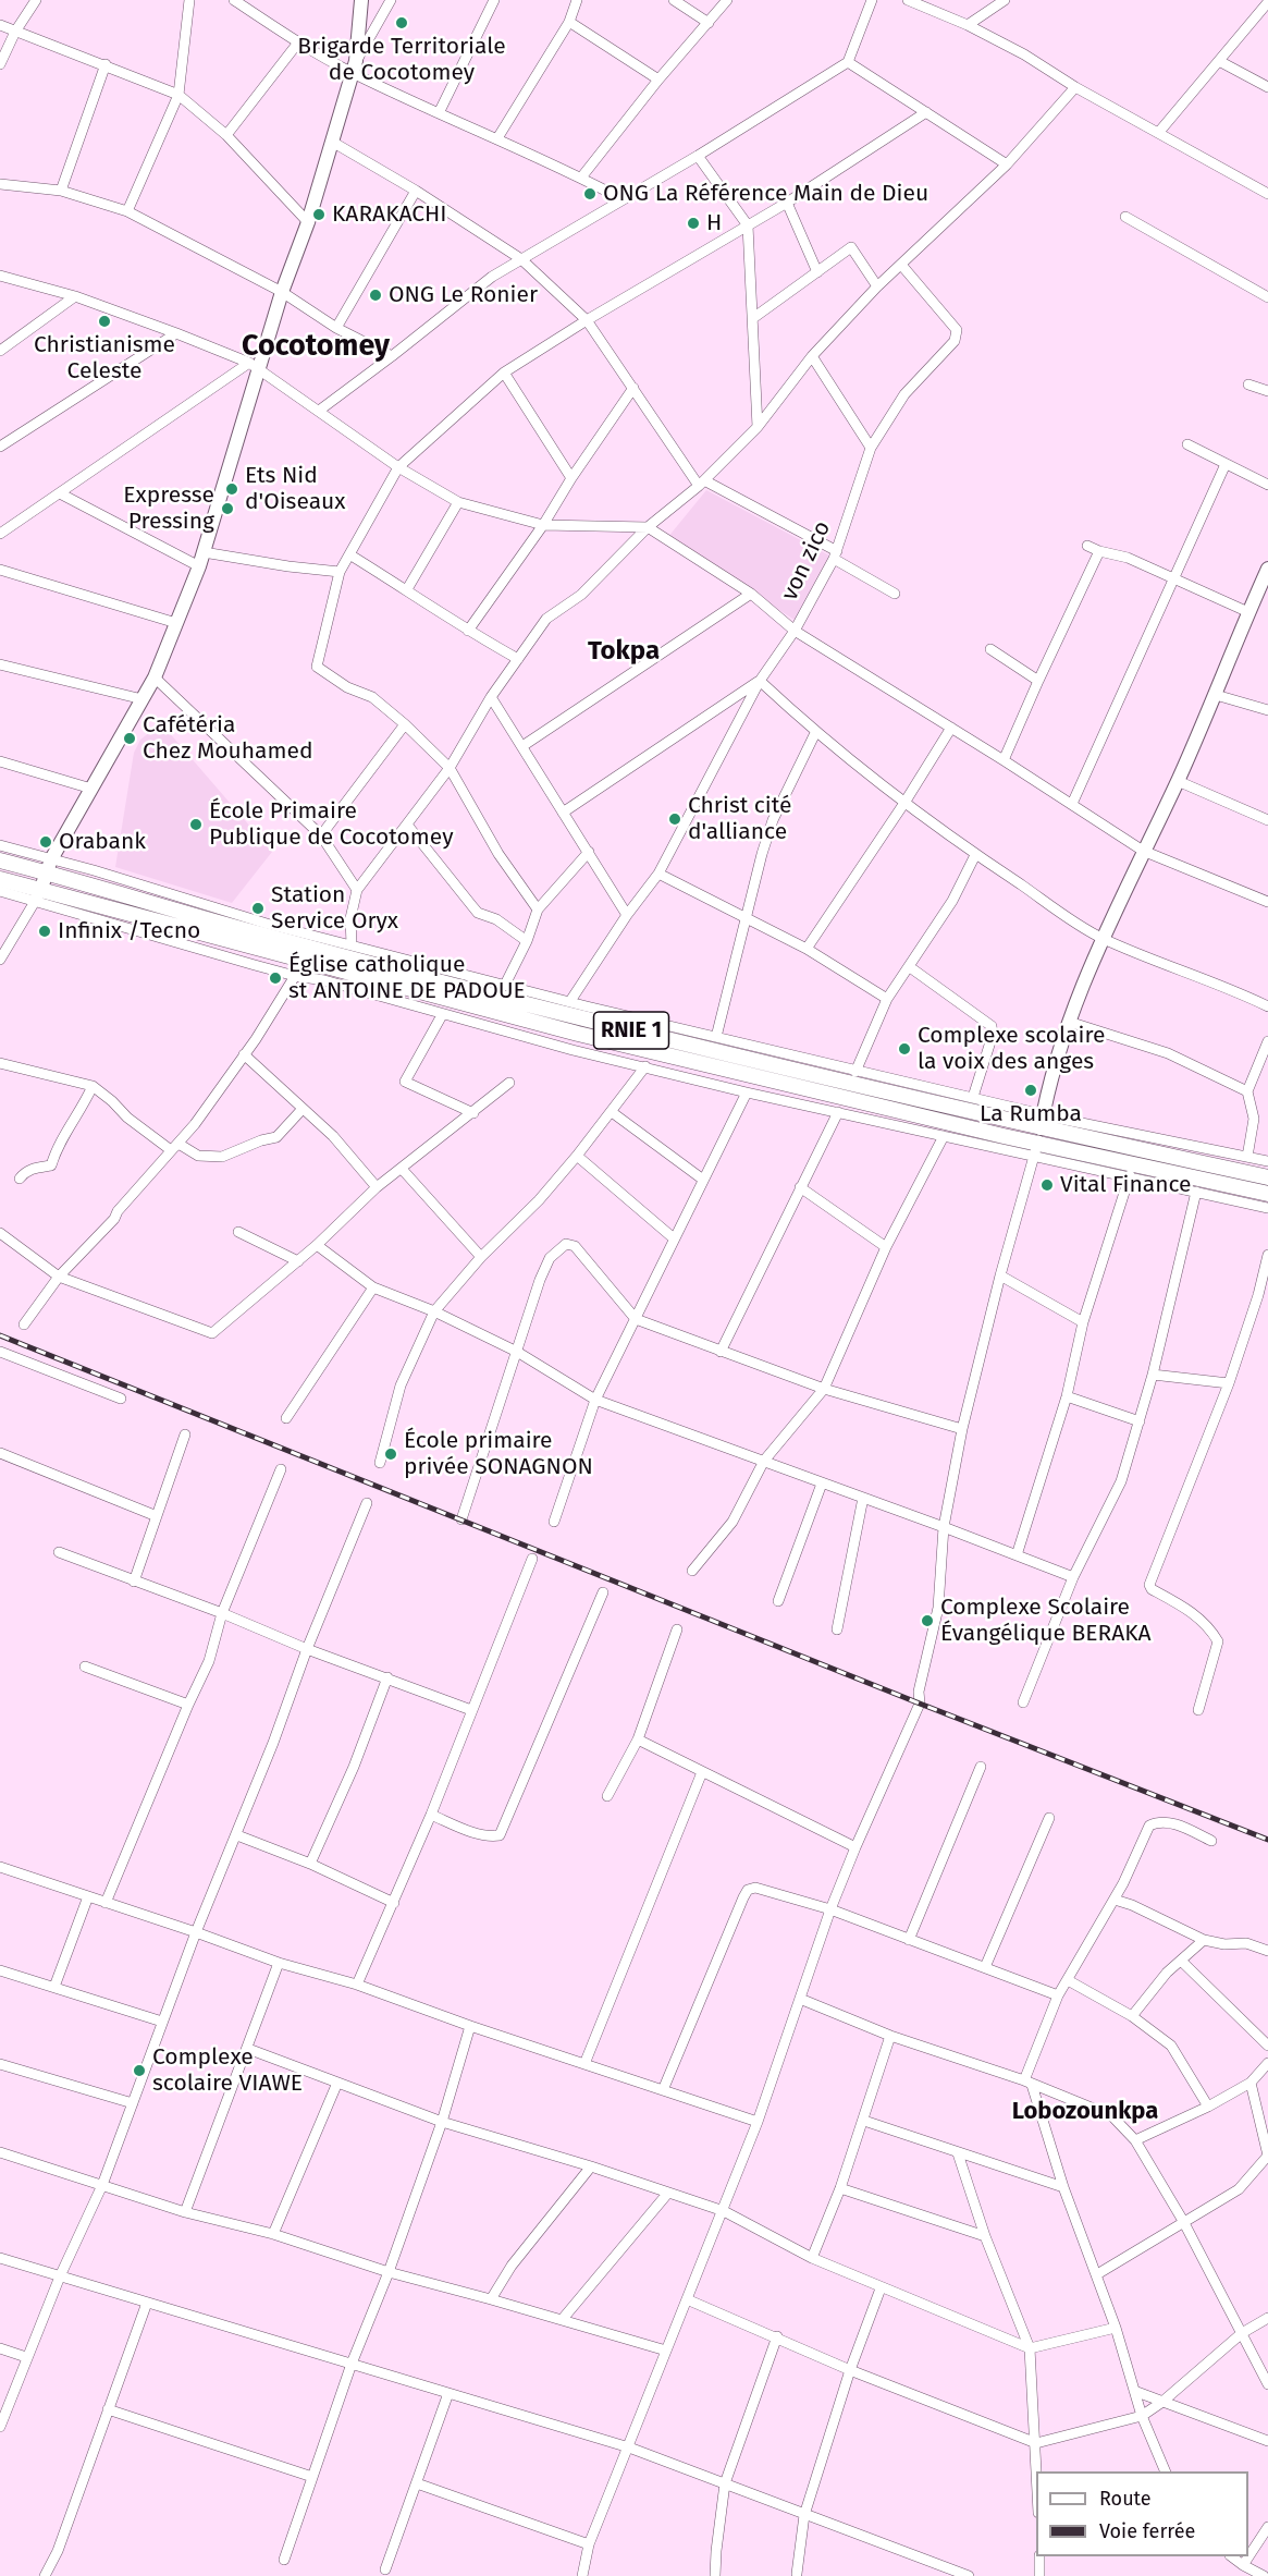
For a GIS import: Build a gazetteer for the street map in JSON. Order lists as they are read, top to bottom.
{
  "streets": {
    "highway": ["RNIE 1"],
    "street": ["von zico"]
  },
  "districts": ["Cocotomey", "Tokpa", "Lobozounkpa"],
  "places": [
    "Brigarde Territoriale de Cocotomey",
    "ONG La Référence Main de Dieu",
    "KARAKACHI",
    "H",
    "ONG Le Ronier",
    "Christianisme Celeste",
    "Ets Nid d'Oiseaux",
    "Expresse Pressing",
    "Cafétéria Chez Mouhamed",
    "Christ cité d'alliance",
    "École Primaire Publique de Cocotomey",
    "Orabank",
    "Station Service Oryx",
    "Infinix /Tecno",
    "Église catholique st ANTOINE DE PADOUE",
    "Complexe scolaire la voix des anges",
    "La Rumba",
    "Vital Finance",
    "École primaire privée SONAGNON",
    "Complexe Scolaire Évangélique BERAKA",
    "Complexe scolaire VIAWE"
  ],
  "legend": ["Route", "Voie ferrée"]
}
